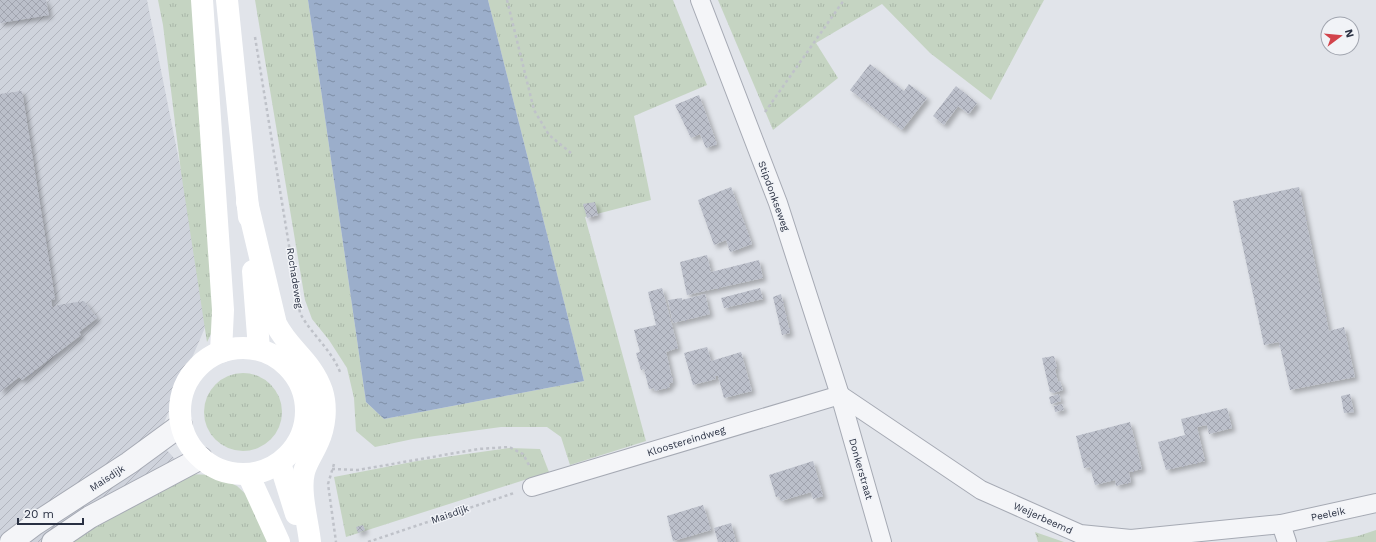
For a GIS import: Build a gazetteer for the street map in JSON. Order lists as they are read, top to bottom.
{
  "streets": {
    "street": [
      "Stipdonkseweg",
      "Kloostereindweg",
      "Donkerstraat",
      "Maisdijk",
      "Peeleik",
      "Weijerbeemd"
    ],
    "path": ["Rochadeweg"]
  },
  "crossings": [
    ["Stipdonkseweg", "Kloostereindweg"],
    ["Stipdonkseweg", "Donkerstraat"],
    ["Stipdonkseweg", "Weijerbeemd"],
    ["Kloostereindweg", "Donkerstraat"],
    ["Kloostereindweg", "Maisdijk"],
    ["Kloostereindweg", "Weijerbeemd"],
    ["Donkerstraat", "Weijerbeemd"],
    ["Peeleik", "Weijerbeemd"]
  ],
  "scale_bar": "20 m",
  "north": "right"
}
